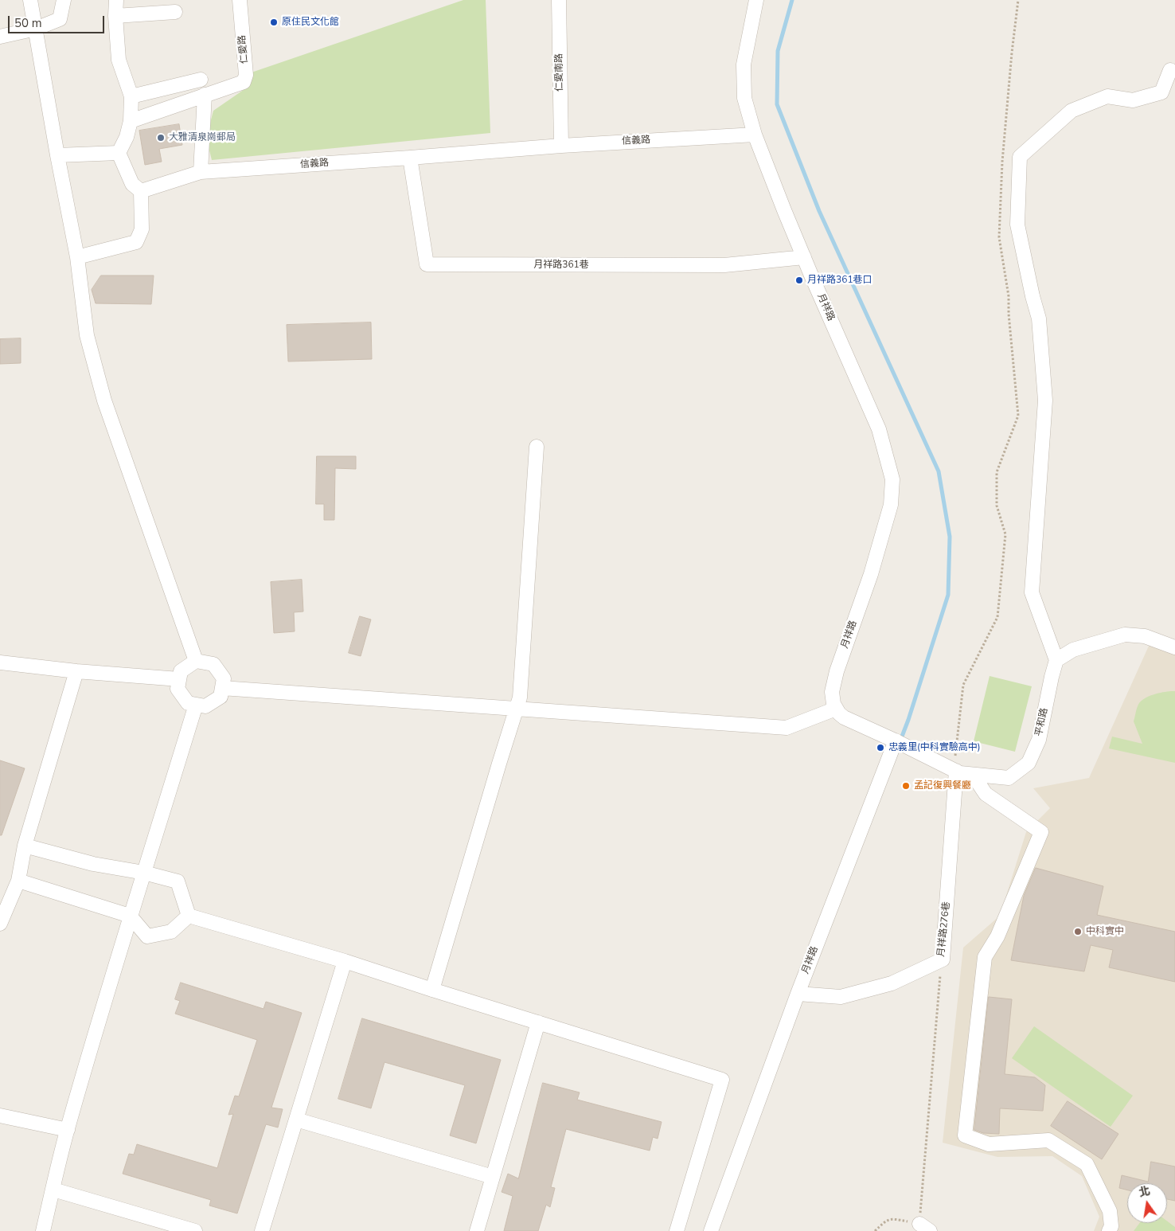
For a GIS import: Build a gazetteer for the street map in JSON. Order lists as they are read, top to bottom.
{
  "streets": {
    "street": [
      "仁愛路",
      "仁愛南路",
      "信義路",
      "月祥路361巷",
      "月祥路",
      "平和路",
      "月祥路276巷"
    ]
  },
  "crossings": [
    ["仁愛南路", "信義路"],
    ["信義路", "月祥路361巷"],
    ["信義路", "月祥路"],
    ["月祥路361巷", "月祥路"],
    ["月祥路", "平和路"],
    ["月祥路", "月祥路276巷"],
    ["平和路", "月祥路276巷"]
  ],
  "places": [
    "原住民文化館",
    "大雅清泉崗郵局",
    "月祥路361巷口",
    "忠義里(中科實驗高中)",
    "孟記復興餐廳",
    "中科實中"
  ],
  "scale_bar": "50 m",
  "north": "top"
}
